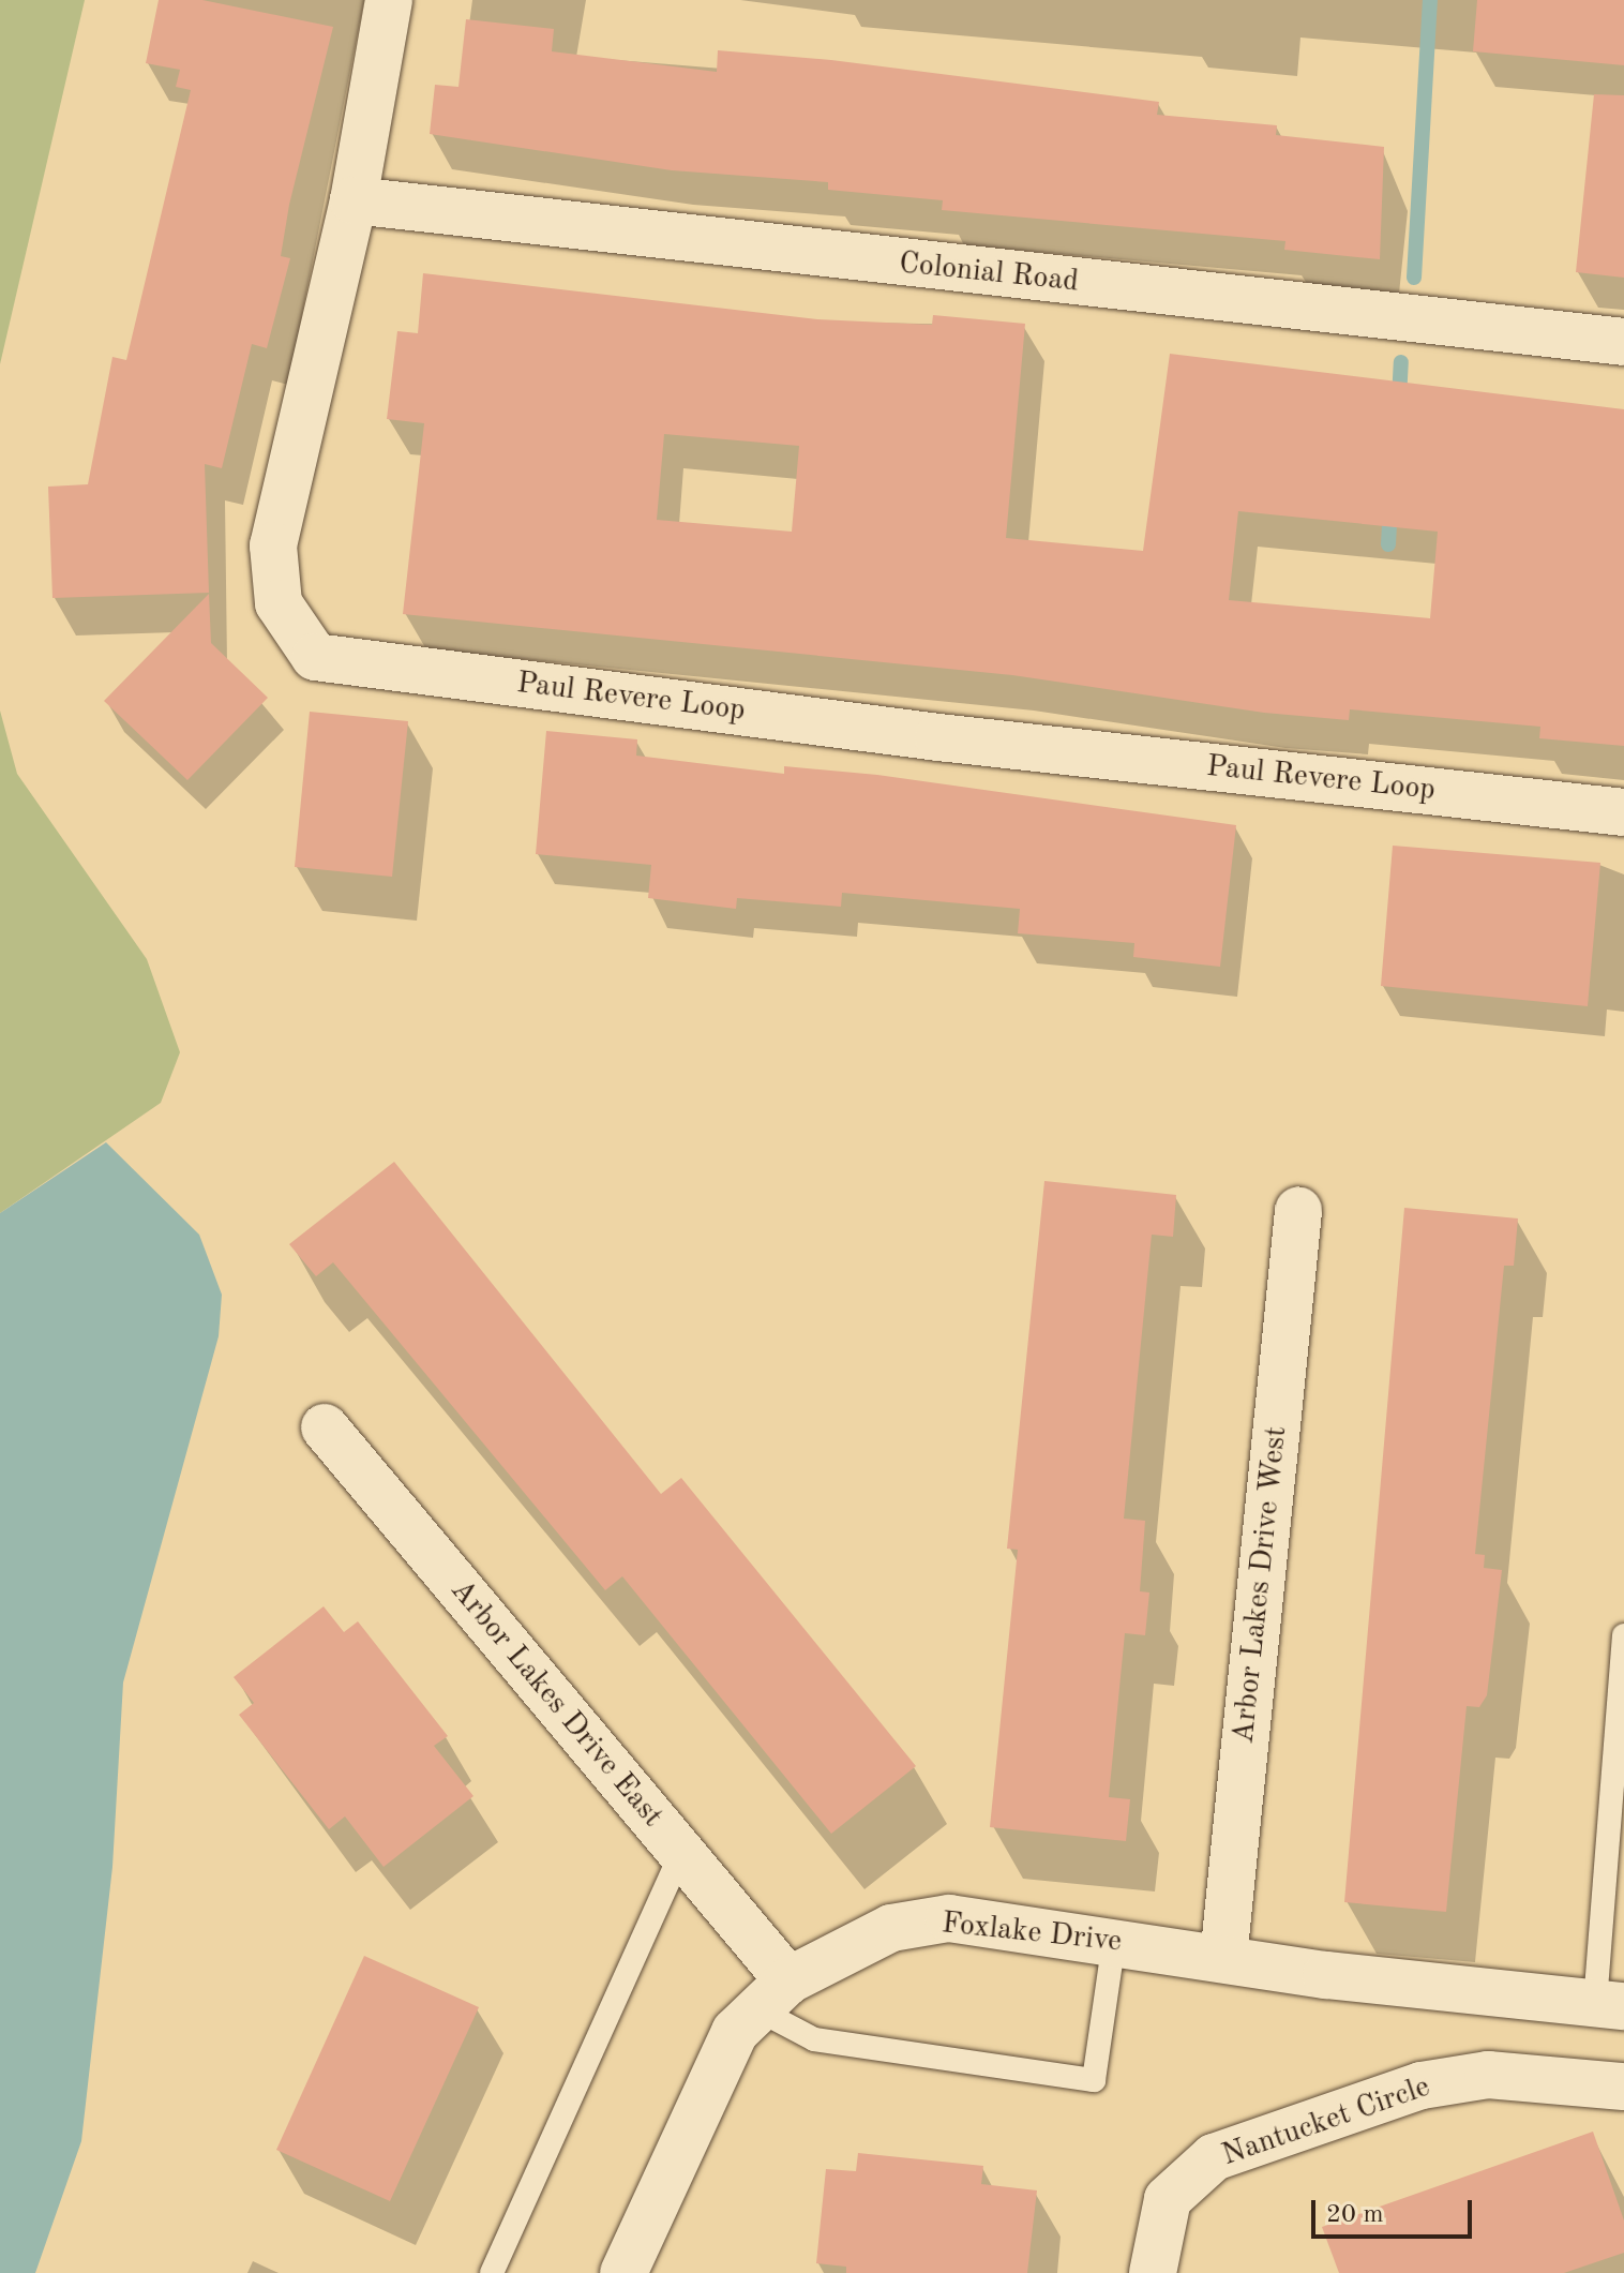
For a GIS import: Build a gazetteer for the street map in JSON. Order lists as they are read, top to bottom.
{
  "streets": {
    "street": [
      "Colonial Road",
      "Paul Revere Loop",
      "Arbor Lakes Drive West",
      "Arbor Lakes Drive East",
      "Foxlake Drive",
      "Nantucket Circle"
    ]
  },
  "crossings": [
    ["Colonial Road", "Paul Revere Loop"],
    ["Arbor Lakes Drive West", "Foxlake Drive"],
    ["Arbor Lakes Drive East", "Foxlake Drive"]
  ],
  "scale_bar": "20 m"
}
